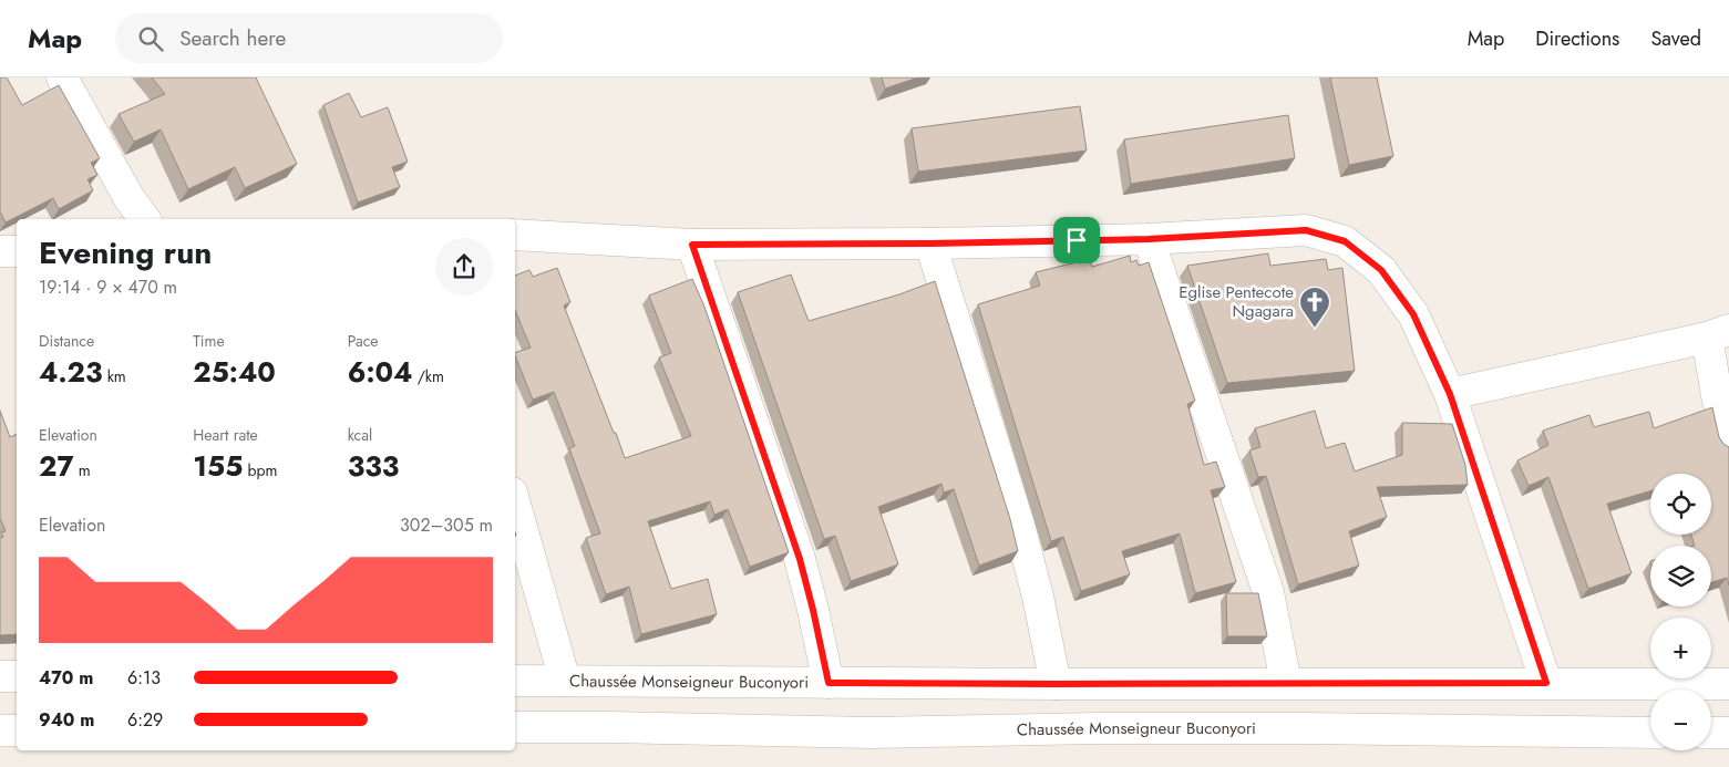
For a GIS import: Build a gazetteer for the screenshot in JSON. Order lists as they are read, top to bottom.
{
  "streets": {
    "street": ["Chaussée Monseigneur Buconyori"]
  },
  "places": {
    "church": ["Eglise Pentecote Ngagara"]
  },
  "page": {
    "header": "Map",
    "search": "Search here",
    "nav": ["Map", "Directions", "Saved"],
    "heading": ["Evening run", "19:14 · 9 × 470 m"],
    "stats": [
      ["Distance", "4.23 km"],
      ["Time", "25:40"],
      ["Pace", "6:04 /km"],
      ["Elevation", "27 m"],
      ["Heart rate", "155 bpm"],
      ["kcal", "333"]
    ],
    "map_buttons": ["+", "−"],
    "chart": ["Elevation", "302–305 m"],
    "list": [
      {
        "name": "470 m",
        "note": "6:13"
      },
      {
        "name": "940 m",
        "note": "6:29"
      }
    ]
  }
}
